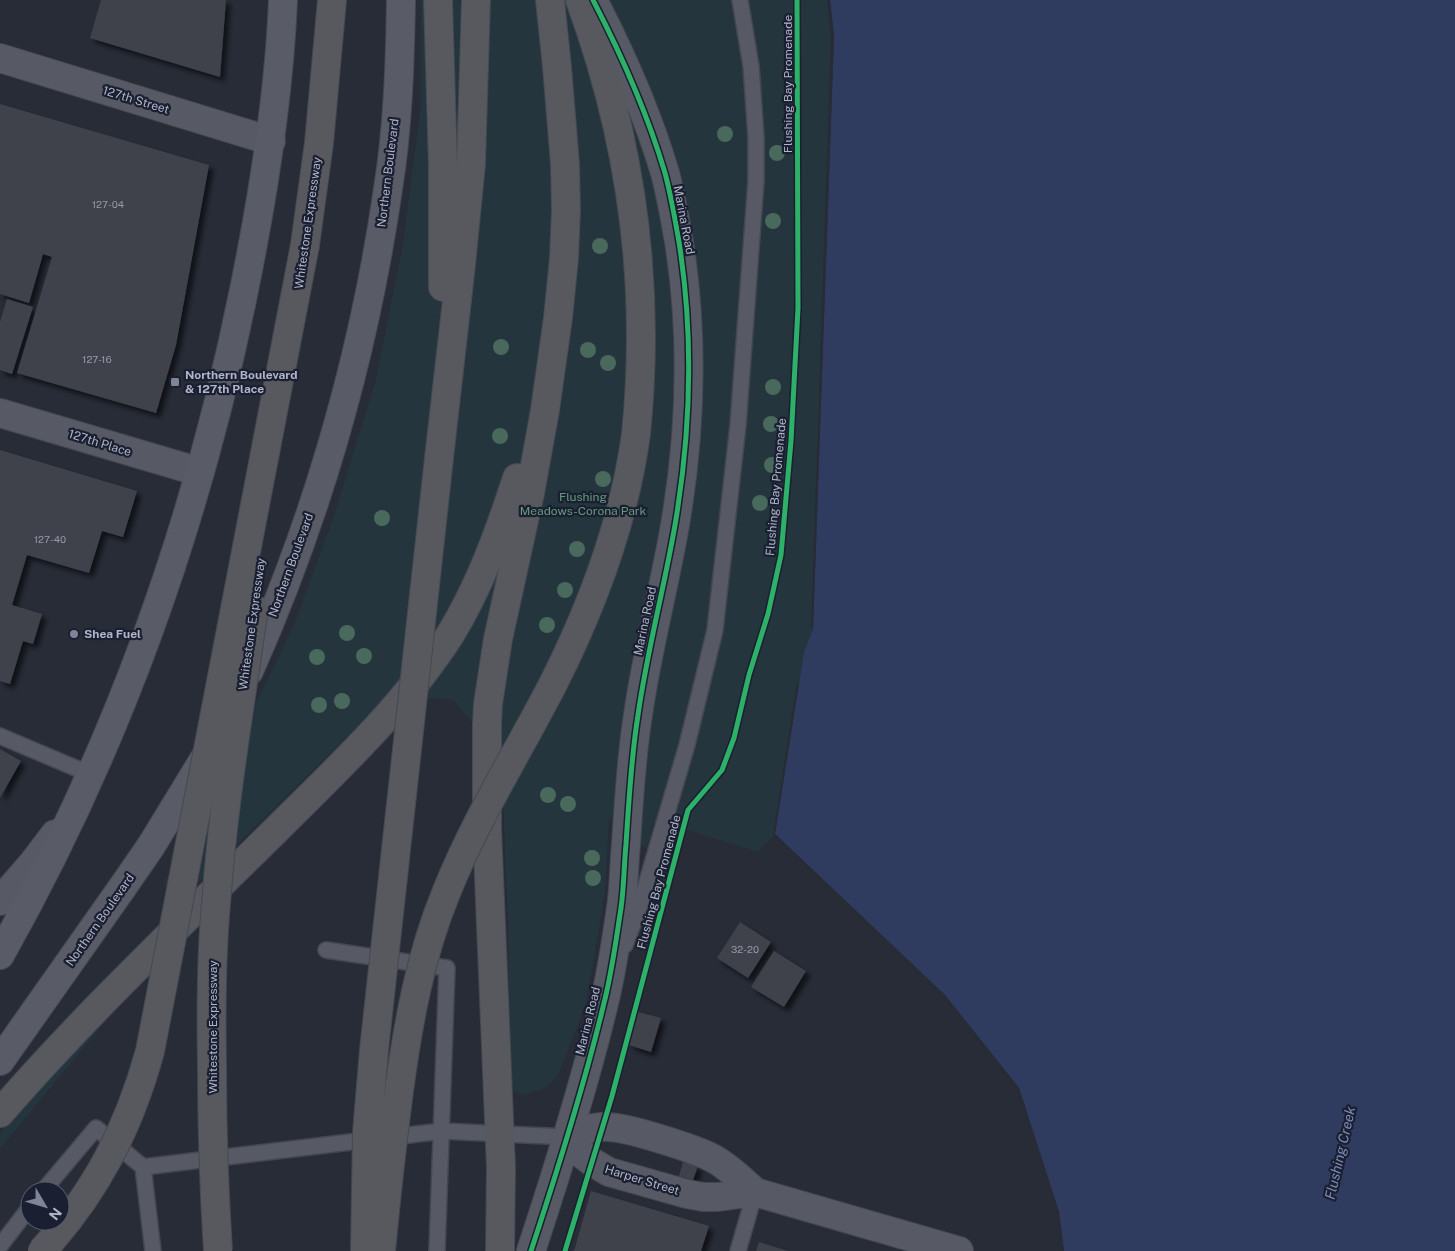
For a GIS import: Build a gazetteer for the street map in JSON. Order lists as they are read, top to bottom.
{
  "streets": {
    "highway": ["Whitestone Expressway"],
    "main road": ["Northern Boulevard"],
    "street": [
      "127th Street",
      "Marina Road",
      "127th Place",
      "Harper Street"
    ],
    "cycle path": ["Flushing Bay Promenade"]
  },
  "crossings": [
    ["Marina Road", "Harper Street"]
  ],
  "water": ["Flushing Creek"],
  "parks": ["Flushing Meadows-Corona Park"],
  "places": {
    "transit": ["Northern Boulevard & 127th Place"],
    "other": ["Shea Fuel"]
  },
  "house_numbers": [
    "127-04",
    "127-16",
    "127-40",
    "32-20"
  ],
  "north": "bottom right"
}
